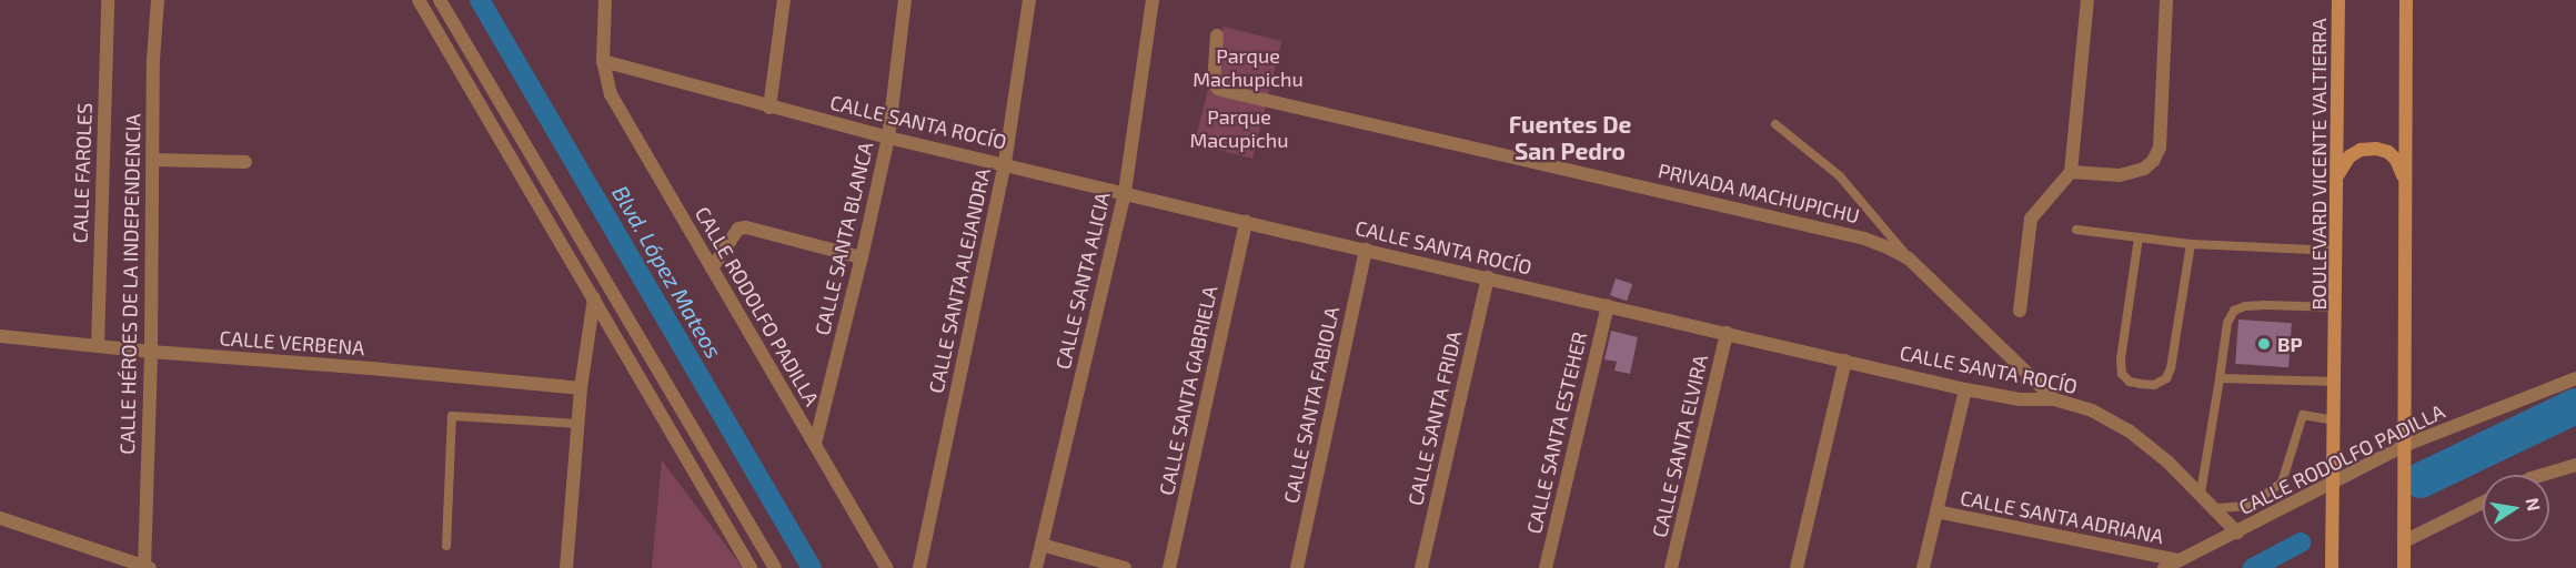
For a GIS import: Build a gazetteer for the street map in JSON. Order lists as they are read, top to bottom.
{
  "streets": {
    "main road": ["BOULEVARD VICENTE VALTIERRA"],
    "street": [
      "CALLE SANTA ROCÍO",
      "CALLE FAROLES",
      "PRIVADA MACHUPICHU",
      "CALLE SANTA BLANCA",
      "CALLE SANTA ALEJANDRA",
      "CALLE SANTA ALICIA",
      "CALLE HÉROES DE LA INDEPENDENCIA",
      "CALLE RODOLFO PADILLA",
      "CALLE VERBENA",
      "CALLE SANTA GABRIELA",
      "CALLE SANTA FABIOLA",
      "CALLE SANTA FRIDA",
      "CALLE SANTA ESTEHER",
      "CALLE SANTA ELVIRA",
      "CALLE SANTA ADRIANA"
    ]
  },
  "crossings": [
    ["CALLE SANTA ROCÍO", "PRIVADA MACHUPICHU"],
    ["CALLE SANTA ROCÍO", "CALLE SANTA BLANCA"],
    ["CALLE SANTA ROCÍO", "CALLE SANTA ALEJANDRA"],
    ["CALLE SANTA ROCÍO", "CALLE SANTA ALICIA"],
    ["CALLE SANTA ROCÍO", "CALLE RODOLFO PADILLA"],
    ["CALLE SANTA ROCÍO", "CALLE SANTA GABRIELA"],
    ["CALLE SANTA ROCÍO", "CALLE SANTA FABIOLA"],
    ["CALLE SANTA ROCÍO", "CALLE SANTA FRIDA"],
    ["CALLE SANTA ROCÍO", "CALLE SANTA ESTEHER"],
    ["CALLE SANTA ROCÍO", "CALLE SANTA ELVIRA"],
    ["BOULEVARD VICENTE VALTIERRA", "CALLE RODOLFO PADILLA"],
    ["CALLE FAROLES", "CALLE VERBENA"],
    ["CALLE SANTA BLANCA", "CALLE RODOLFO PADILLA"],
    ["CALLE HÉROES DE LA INDEPENDENCIA", "CALLE VERBENA"],
    ["CALLE RODOLFO PADILLA", "CALLE SANTA ADRIANA"]
  ],
  "districts": ["Fuentes De San Pedro"],
  "water": ["Blvd. López Mateos"],
  "parks": ["Parque Machupichu", "Parque Macupichu"],
  "places": ["BP"],
  "north": "right"
}
